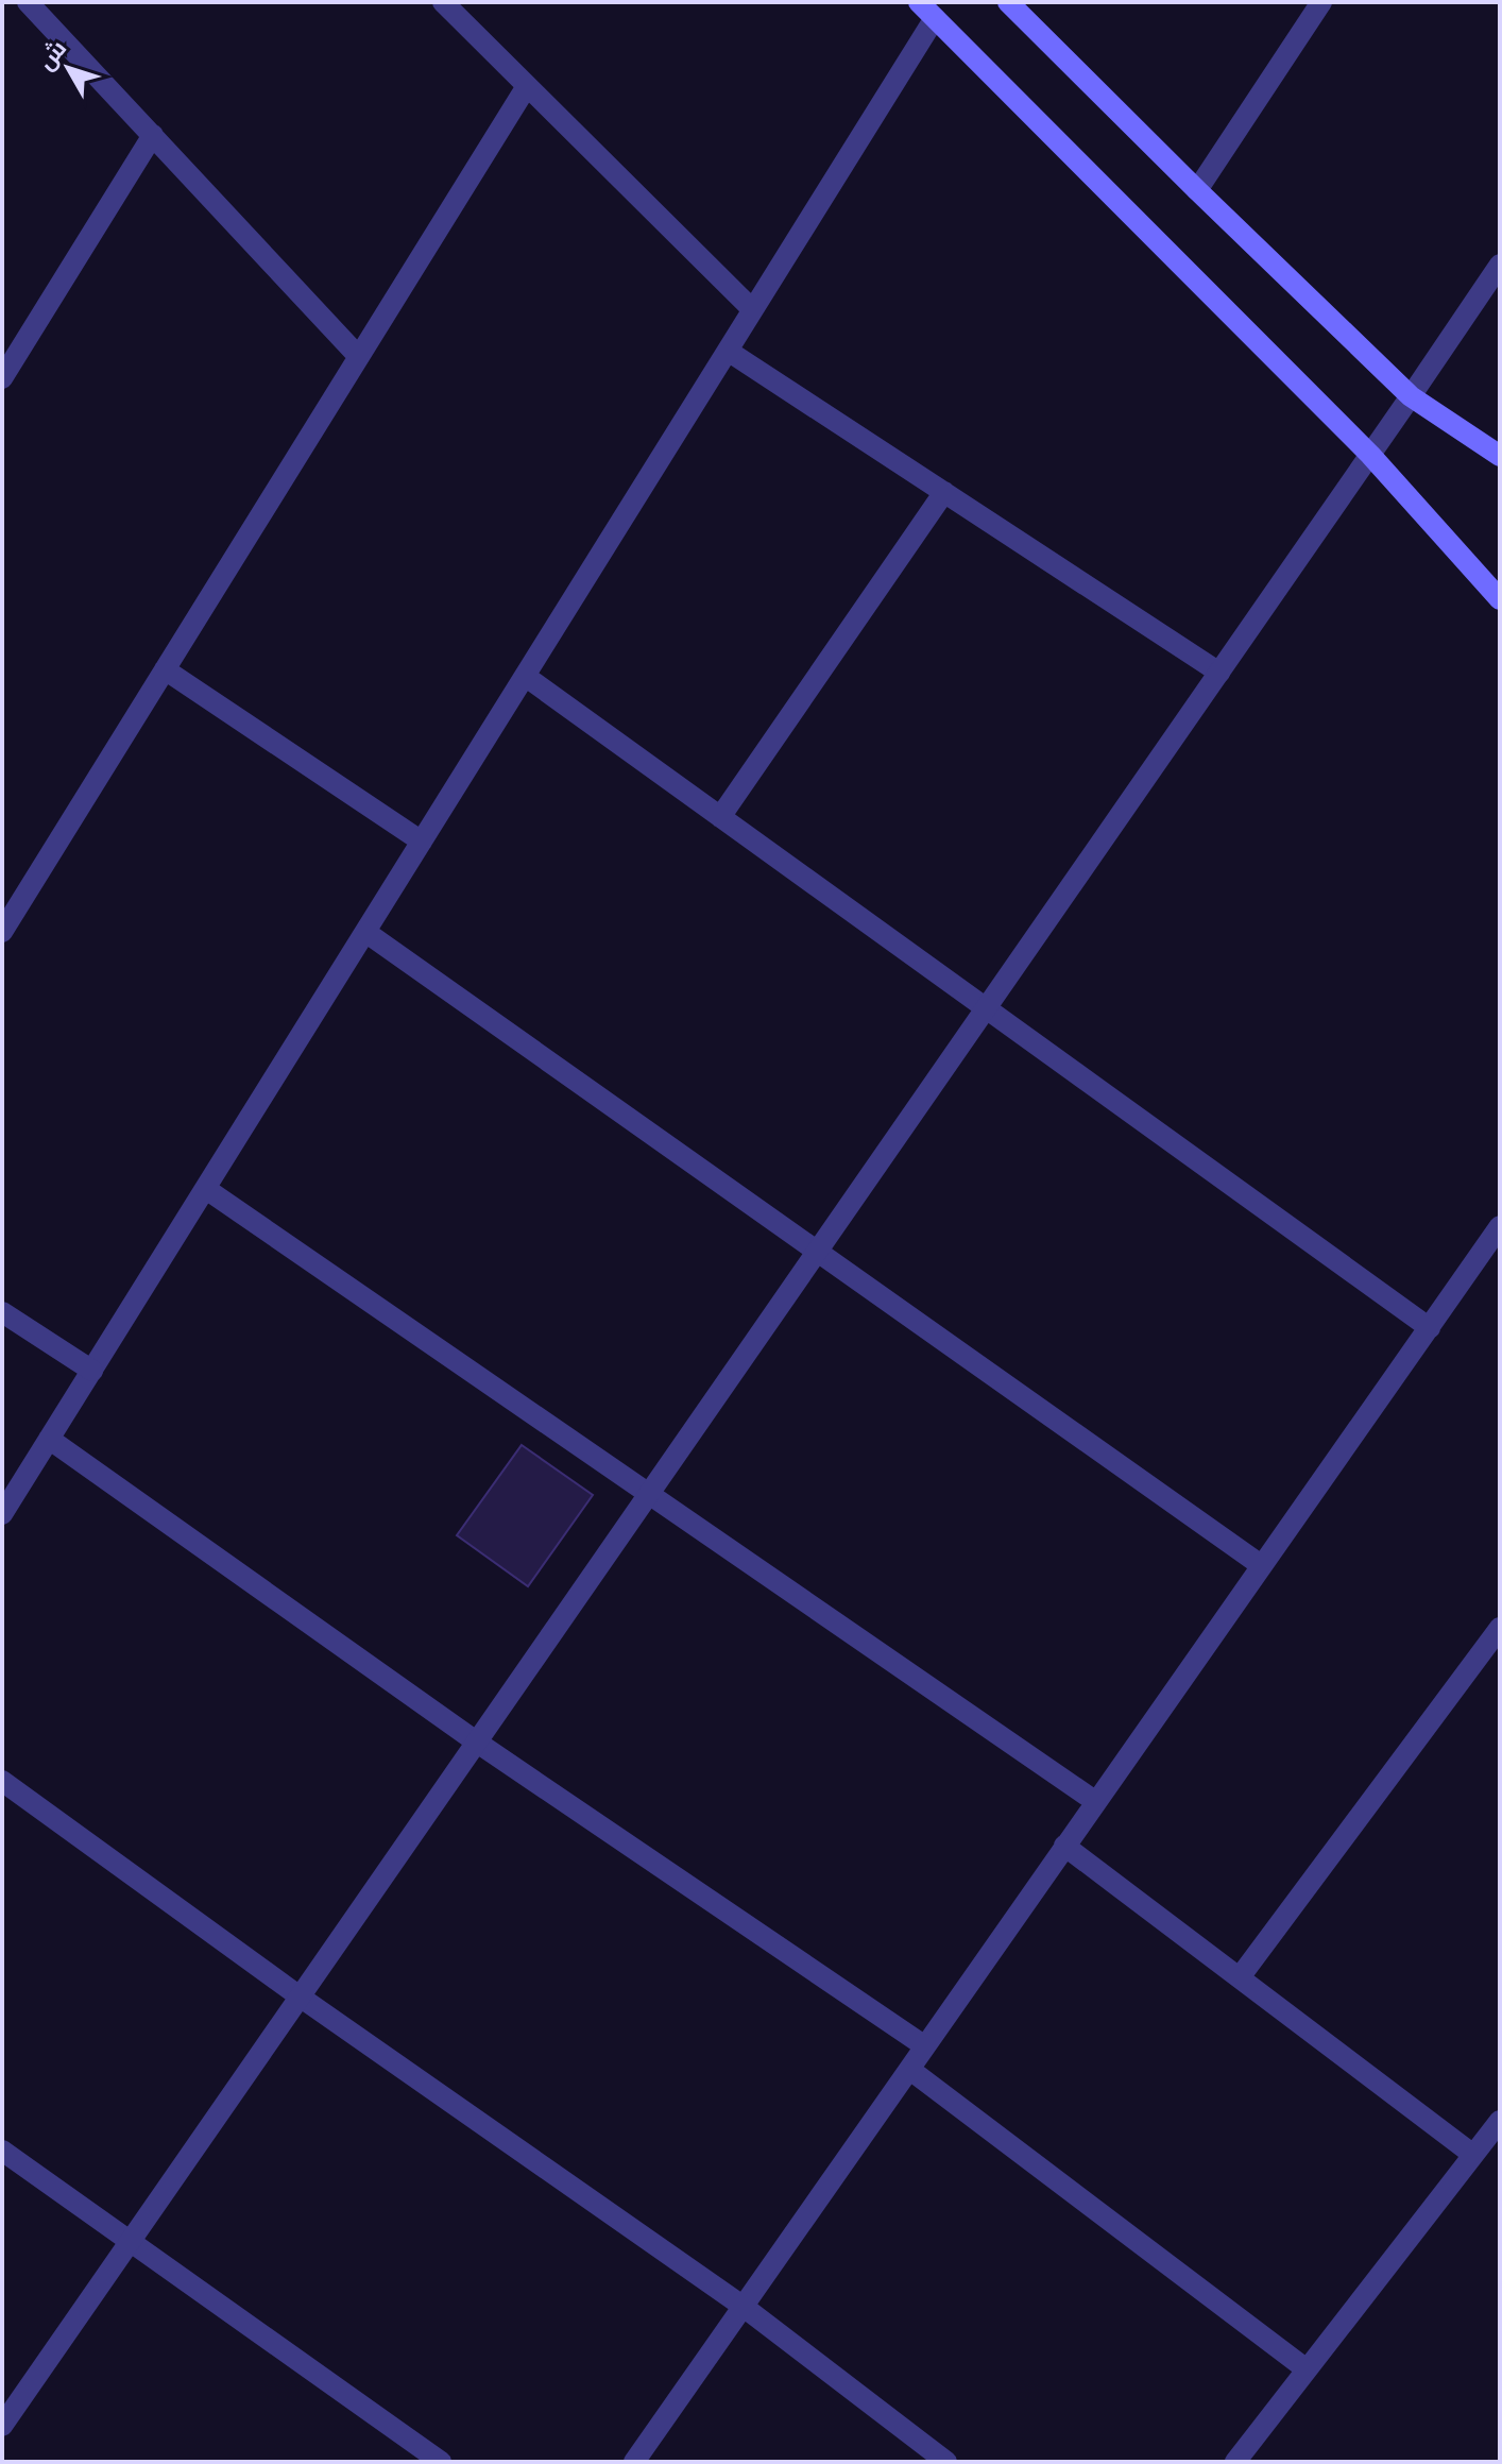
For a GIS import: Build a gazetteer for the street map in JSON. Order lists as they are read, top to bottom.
{
  "north": "top left"
}
